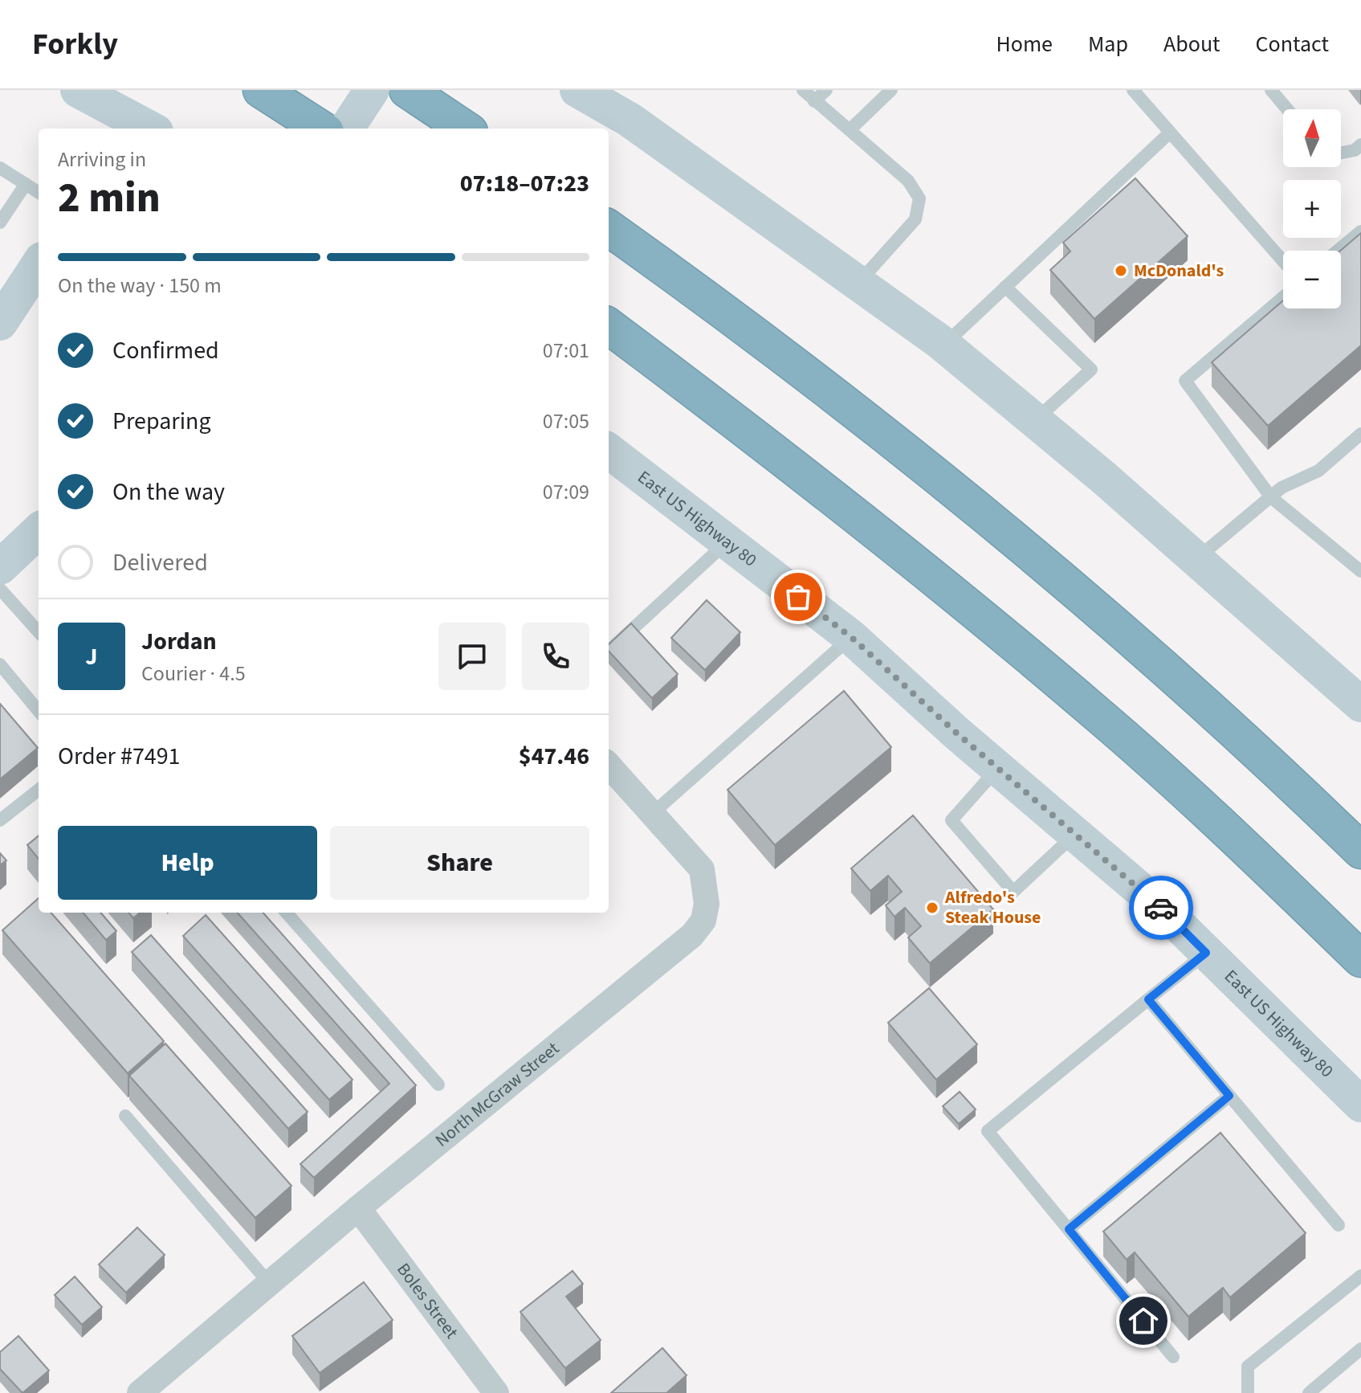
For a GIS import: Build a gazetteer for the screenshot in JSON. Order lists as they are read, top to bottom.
{
  "streets": {
    "main road": ["East US Highway 80"],
    "street": ["North McGraw Street", "Boles Street"]
  },
  "crossings": [
    ["North McGraw Street", "Boles Street"]
  ],
  "places": ["McDonald's", "Alfredo's Steak House"],
  "north": "top",
  "page": {
    "header": "Forkly",
    "nav": [
      "Home",
      "Map",
      "About",
      "Contact"
    ],
    "map_buttons": ["+", "−"],
    "heading": ["2 min", "Arriving in", "07:18–07:23"],
    "panel": [
      "Jordan",
      "Courier · 4.5",
      "Order #7491",
      "$47.46"
    ],
    "bar": "On the way · 150 m",
    "list": [
      ["Confirmed", "07:01"],
      ["Preparing", "07:05"],
      ["On the way", "07:09"],
      "Delivered"
    ],
    "round": "J",
    "buttons": ["Help", "Share"]
  }
}
